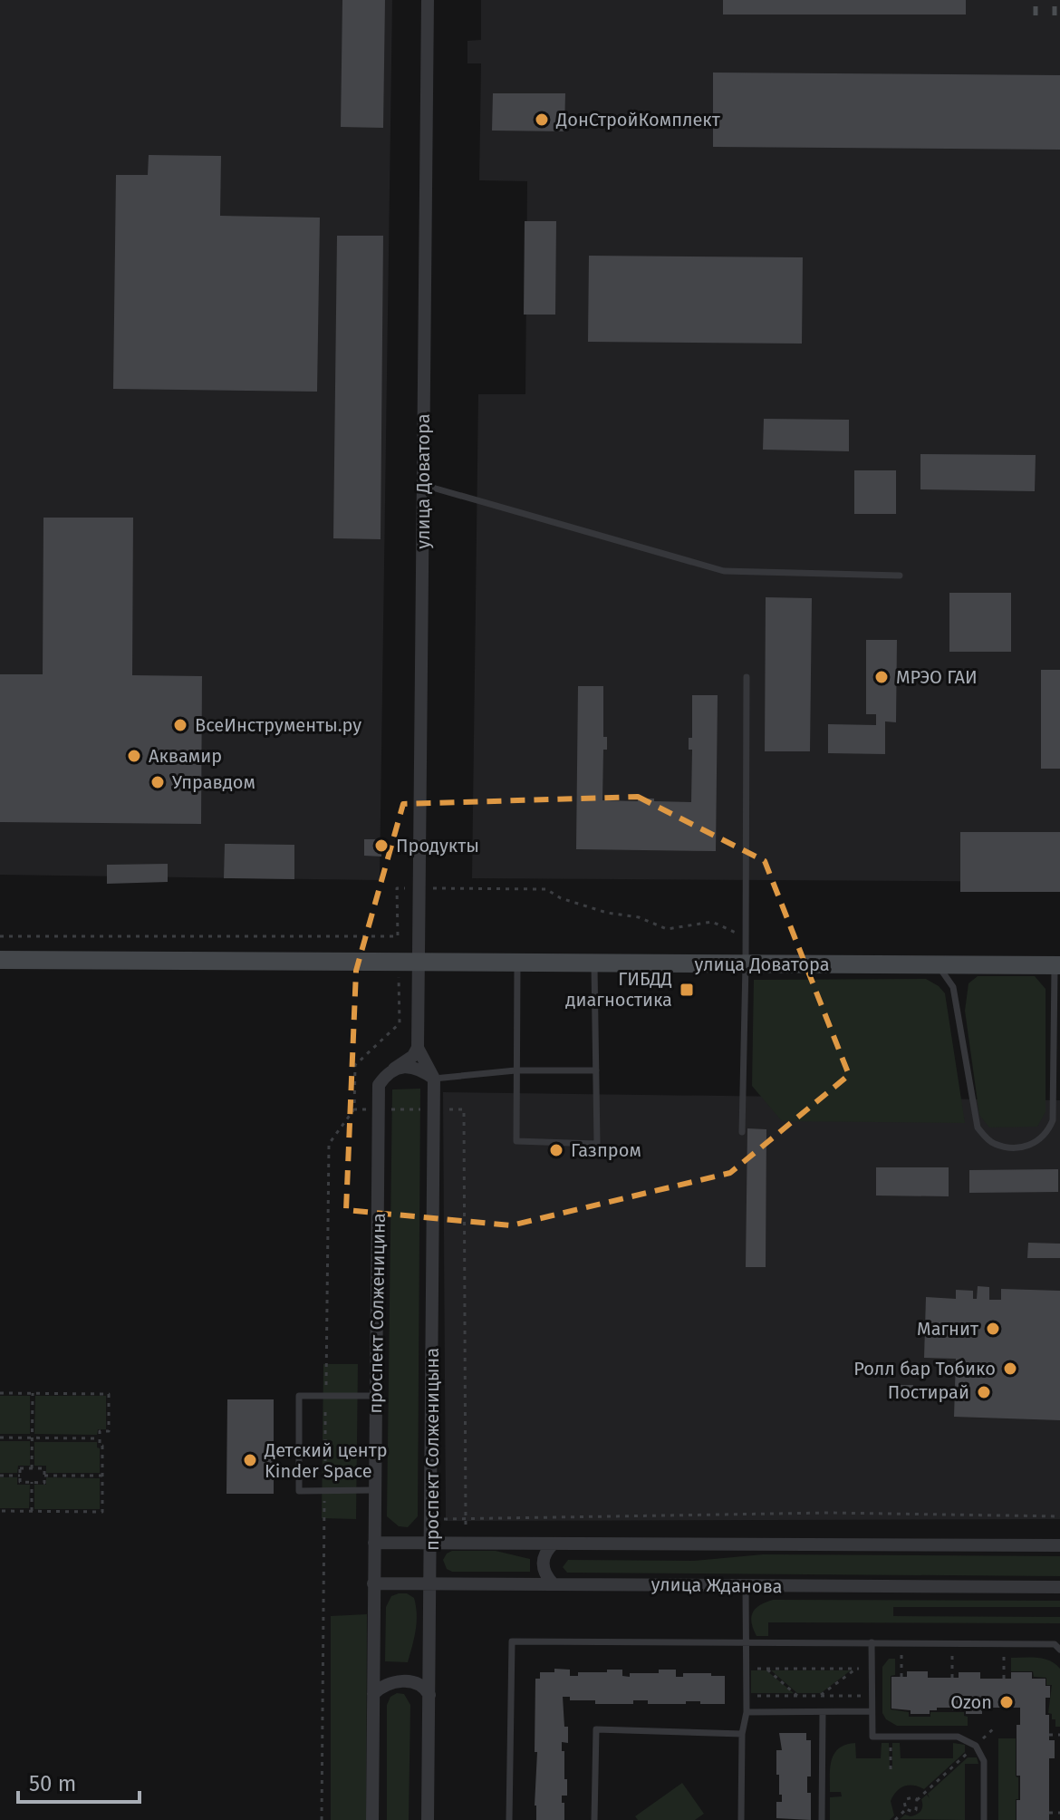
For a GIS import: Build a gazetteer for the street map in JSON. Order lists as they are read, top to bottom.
{
  "streets": {
    "street": [
      "улица Доватора",
      "проспект Солженицина",
      "проспект Солженицына",
      "улица Жданова"
    ]
  },
  "crossings": [
    ["улица Доватора", "проспект Солженицына"],
    ["проспект Солженицына", "улица Жданова"]
  ],
  "places": {
    "other": [
      "ДонСтройКомплект",
      "МРЭО ГАИ",
      "ВсеИнструменты.ру",
      "Аквамир",
      "Управдом",
      "Продукты",
      "Газпром",
      "Магнит",
      "Ролл бар Тобико",
      "Постирай",
      "Детский центр Kinder Space",
      "Ozon"
    ],
    "transit": ["ГИБДД диагностика"]
  },
  "scale_bar": "50 m"
}
